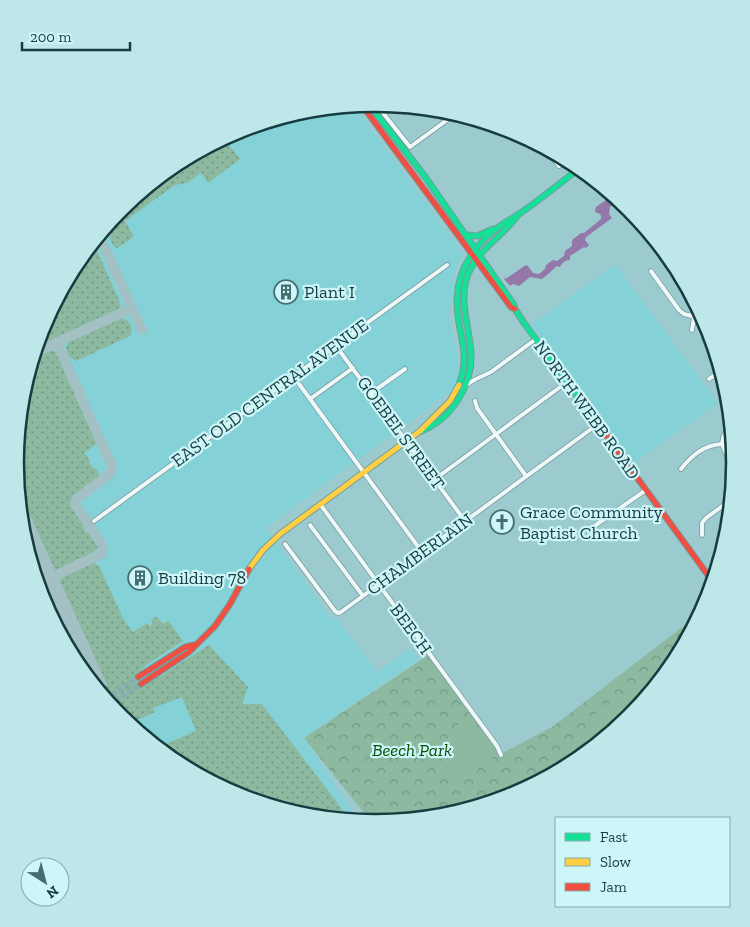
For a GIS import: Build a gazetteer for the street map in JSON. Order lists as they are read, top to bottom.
{
  "streets": {
    "main road": ["NORTH WEBB ROAD"],
    "street": [
      "EAST OLD CENTRAL AVENUE",
      "GOEBEL STREET",
      "CHAMBERLAIN",
      "BEECH"
    ]
  },
  "crossings": [
    ["EAST OLD CENTRAL AVENUE", "GOEBEL STREET"],
    ["NORTH WEBB ROAD", "CHAMBERLAIN"],
    ["GOEBEL STREET", "CHAMBERLAIN"],
    ["CHAMBERLAIN", "BEECH"]
  ],
  "parks": ["Beech Park"],
  "places": {
    "building": ["Plant I", "Building 78"],
    "church": ["Grace Community Baptist Church"]
  },
  "legend": ["Fast", "Slow", "Jam"],
  "scale_bar": "200 m",
  "north": "bottom right"
}
